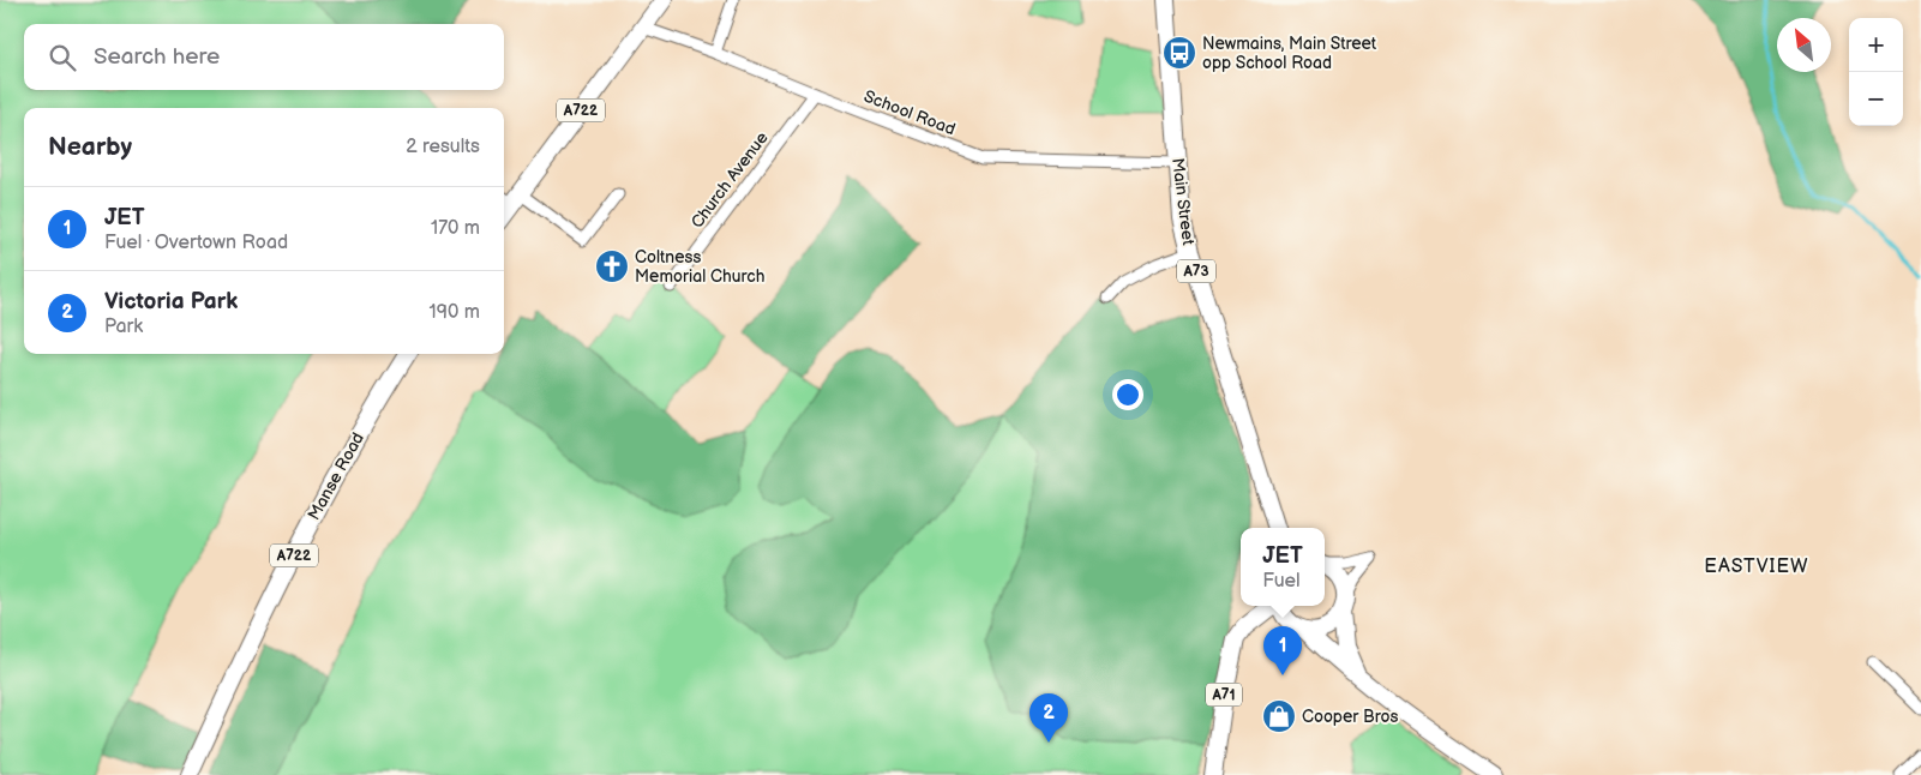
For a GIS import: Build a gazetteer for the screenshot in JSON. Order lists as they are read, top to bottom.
{
  "streets": {
    "main road": [
      "A722",
      "Main Street",
      "A73",
      "Manse Road",
      "A71"
    ],
    "street": ["School Road", "Church Avenue"]
  },
  "crossings": [
    ["A722", "School Road"],
    ["School Road", "Church Avenue"],
    ["School Road", "Main Street"]
  ],
  "districts": ["EASTVIEW"],
  "places": {
    "bus stop": ["Newmains, Main Street opp School Road"],
    "church": ["Coltness Memorial Church"],
    "shop": ["Cooper Bros"]
  },
  "north": "top left",
  "page": {
    "map_buttons": ["+", "−"],
    "search": "Search here",
    "heading": ["Nearby", "2 results"],
    "list": [
      {
        "mark": "1",
        "name": "JET",
        "note": "Fuel · Overtown Road",
        "value": "170 m"
      },
      {
        "mark": "2",
        "name": "Victoria Park",
        "note": "Park",
        "value": "190 m"
      }
    ],
    "popup": ["JET", "Fuel"],
    "pins": ["1", "2"]
  }
}
